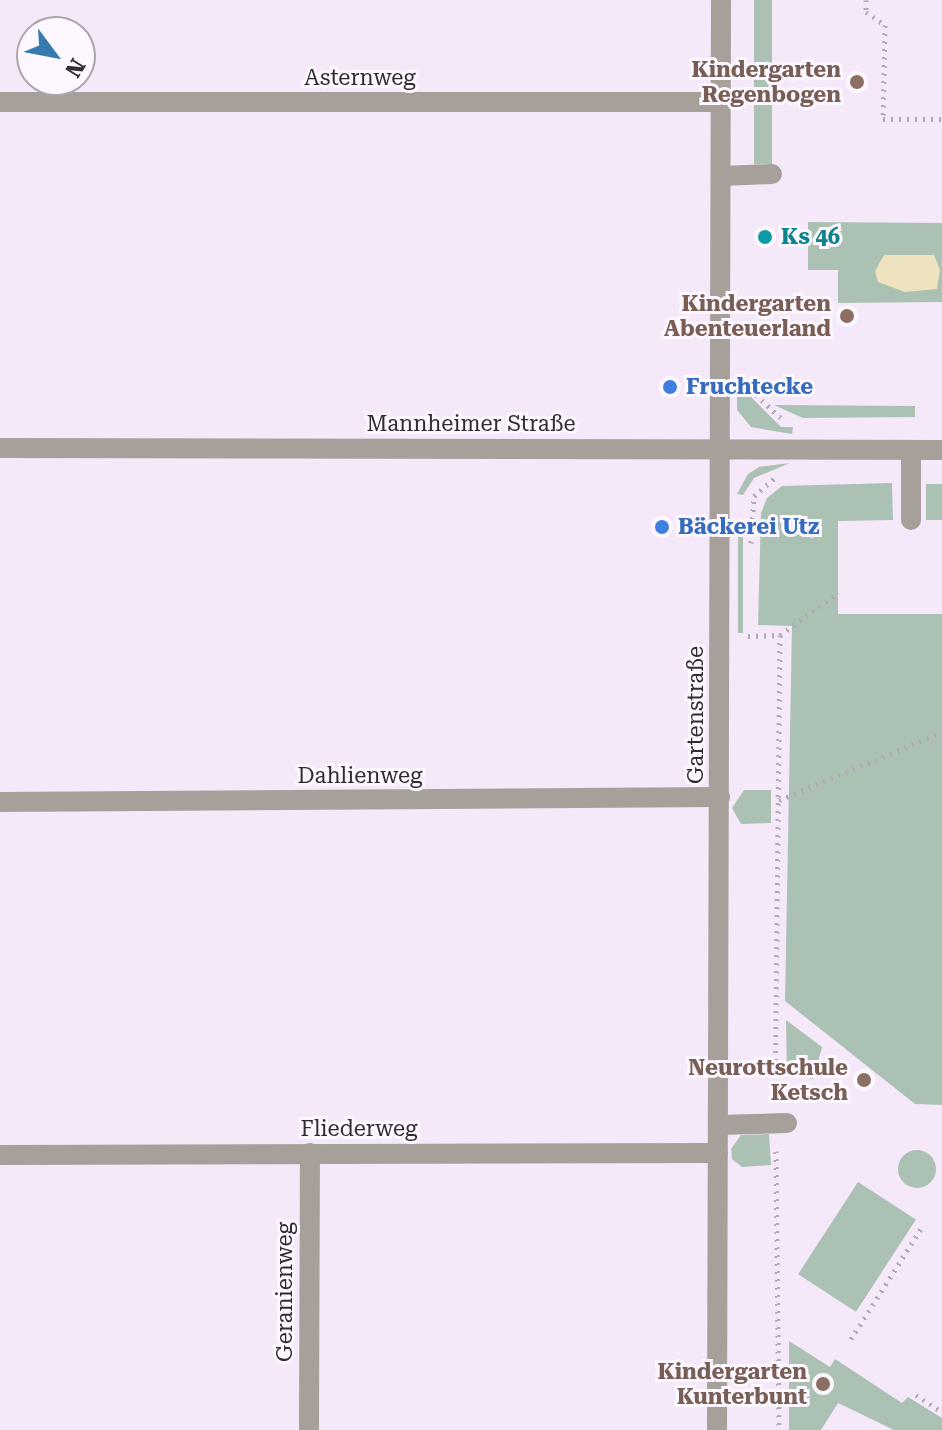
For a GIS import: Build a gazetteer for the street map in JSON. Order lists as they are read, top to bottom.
{
  "streets": {
    "street": [
      "Asternweg",
      "Mannheimer Straße",
      "Gartenstraße",
      "Dahlienweg",
      "Fliederweg",
      "Geranienweg"
    ]
  },
  "crossings": [
    ["Asternweg", "Gartenstraße"],
    ["Mannheimer Straße", "Gartenstraße"],
    ["Gartenstraße", "Dahlienweg"],
    ["Gartenstraße", "Fliederweg"],
    ["Fliederweg", "Geranienweg"]
  ],
  "places": [
    "Kindergarten Regenbogen",
    "Ks 46",
    "Kindergarten Abenteuerland",
    "Fruchtecke",
    "Bäckerei Utz",
    "Neurottschule Ketsch",
    "Kindergarten Kunterbunt"
  ],
  "north": "bottom right"
}
